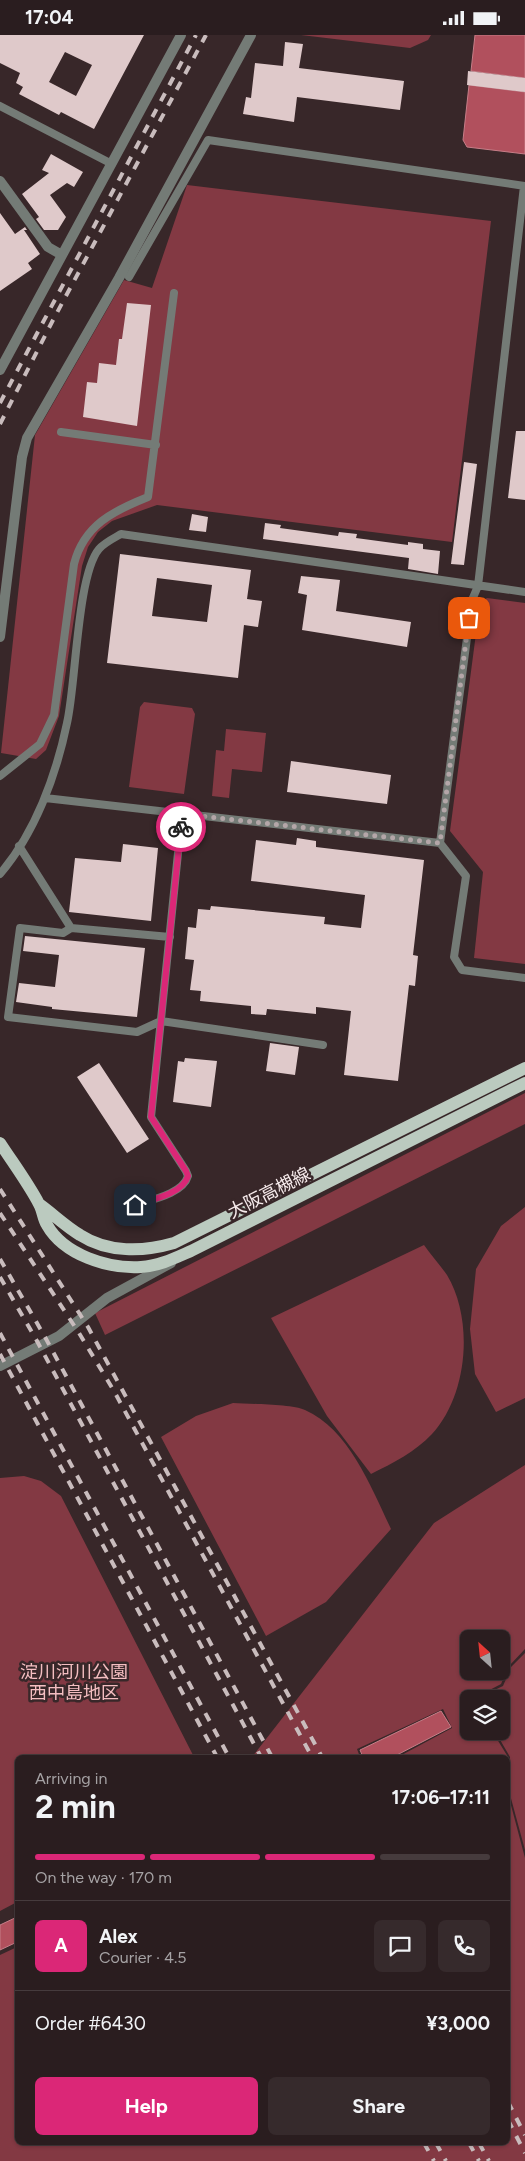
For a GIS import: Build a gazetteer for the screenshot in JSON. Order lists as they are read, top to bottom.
{
  "streets": {
    "main road": ["大阪高槻線"]
  },
  "parks": ["淀川河川公園 西中島地区"],
  "north": "top left",
  "page": {
    "status": "17:04",
    "heading": ["2 min", "Arriving in", "17:06–17:11"],
    "panel": [
      "Alex",
      "Courier · 4.5",
      "Order #6430",
      "¥3,000"
    ],
    "bar": "On the way · 170 m",
    "round": "A",
    "buttons": ["Help", "Share"]
  }
}
